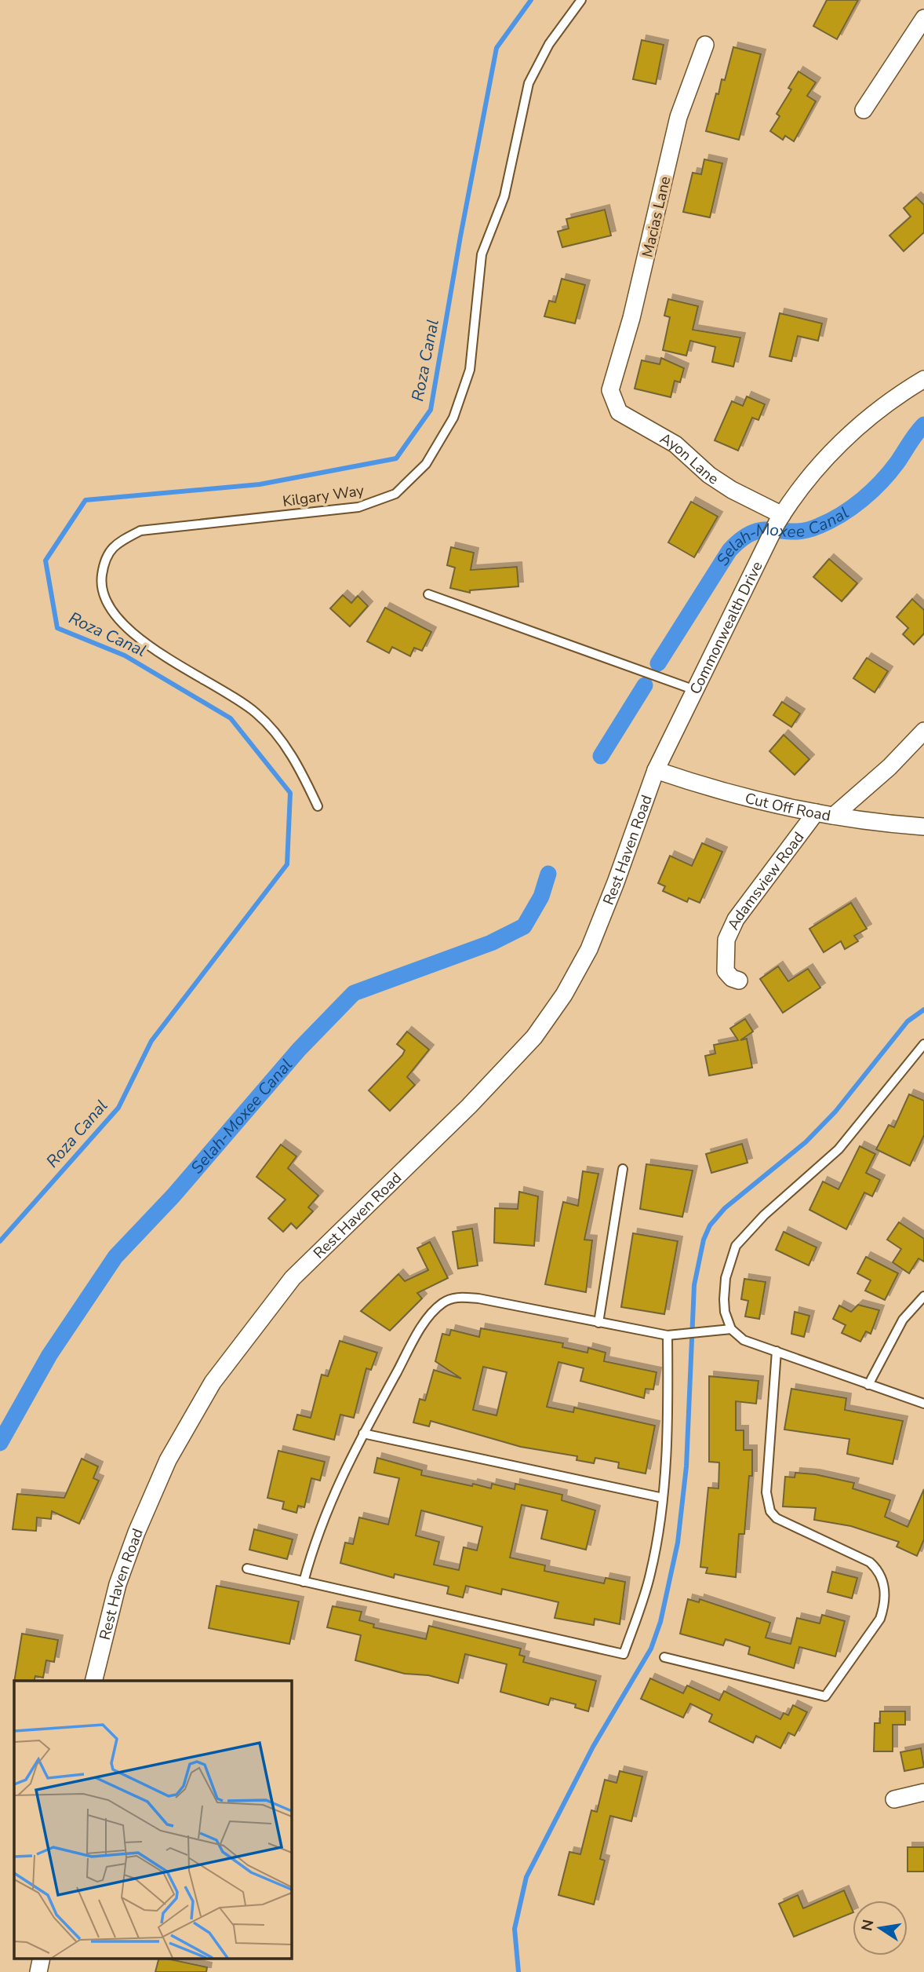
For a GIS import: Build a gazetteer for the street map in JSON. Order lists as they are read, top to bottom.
{
  "streets": {
    "street": [
      "Macias Lane",
      "Ayon Lane",
      "Commonwealth Drive",
      "Cut Off Road",
      "Rest Haven Road",
      "Adamsview Road"
    ],
    "lane": ["Kilgary Way"]
  },
  "crossings": [
    ["Macias Lane", "Ayon Lane"],
    ["Ayon Lane", "Commonwealth Drive"],
    ["Commonwealth Drive", "Cut Off Road"],
    ["Commonwealth Drive", "Rest Haven Road"],
    ["Cut Off Road", "Rest Haven Road"],
    ["Cut Off Road", "Adamsview Road"]
  ],
  "water": ["Roza Canal", "Selah-Moxee Canal"],
  "north": "left"
}
